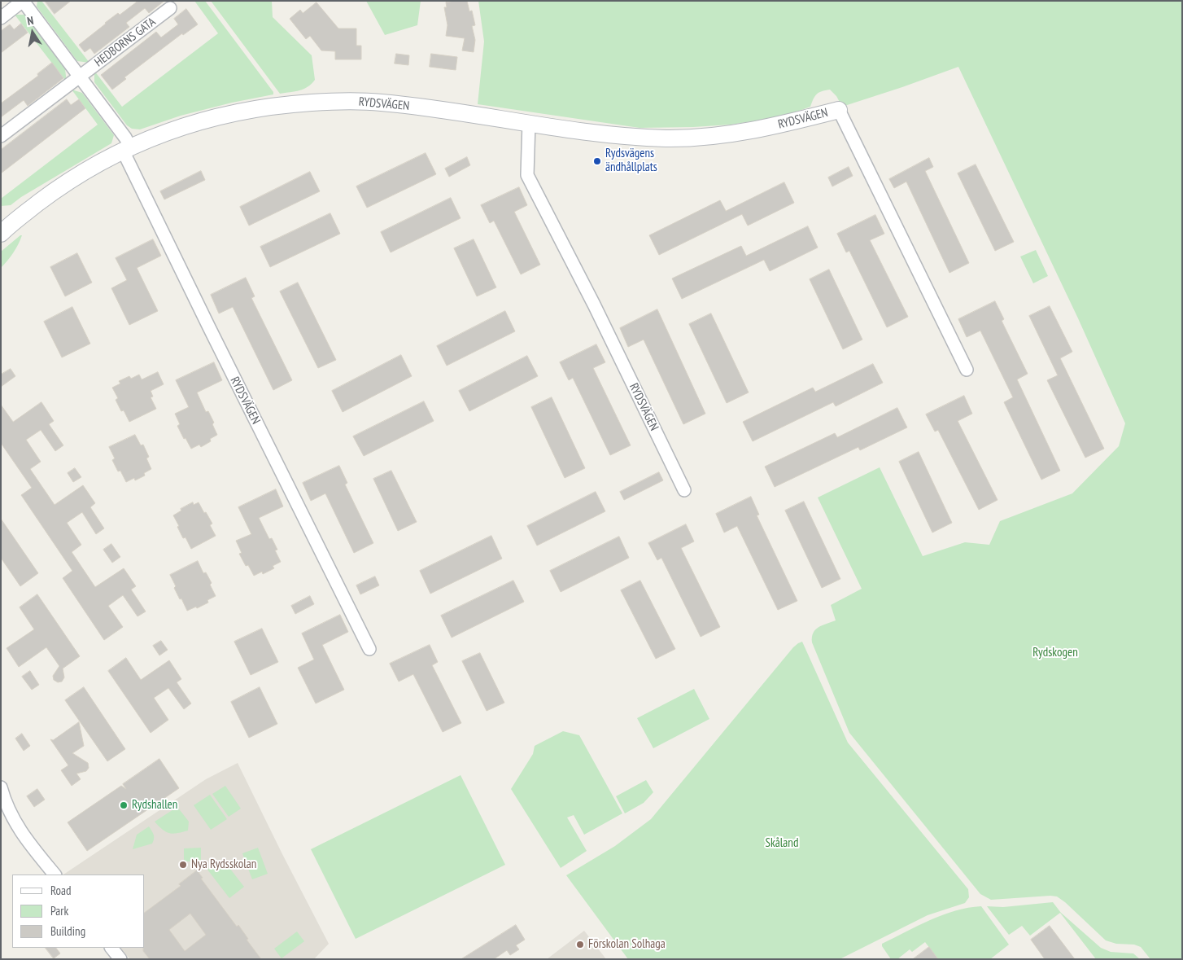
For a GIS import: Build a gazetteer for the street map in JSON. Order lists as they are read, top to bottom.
{
  "streets": {
    "street": ["HEDBORNS GATA", "RYDSVÄGEN"]
  },
  "parks": ["Rydskogen", "Skåland"],
  "places": [
    "Rydsvägens ändhållplats",
    "Rydshallen",
    "Nya Rydsskolan",
    "Förskolan Solhaga"
  ],
  "legend": ["Road", "Park", "Building"],
  "north": "top"
}
